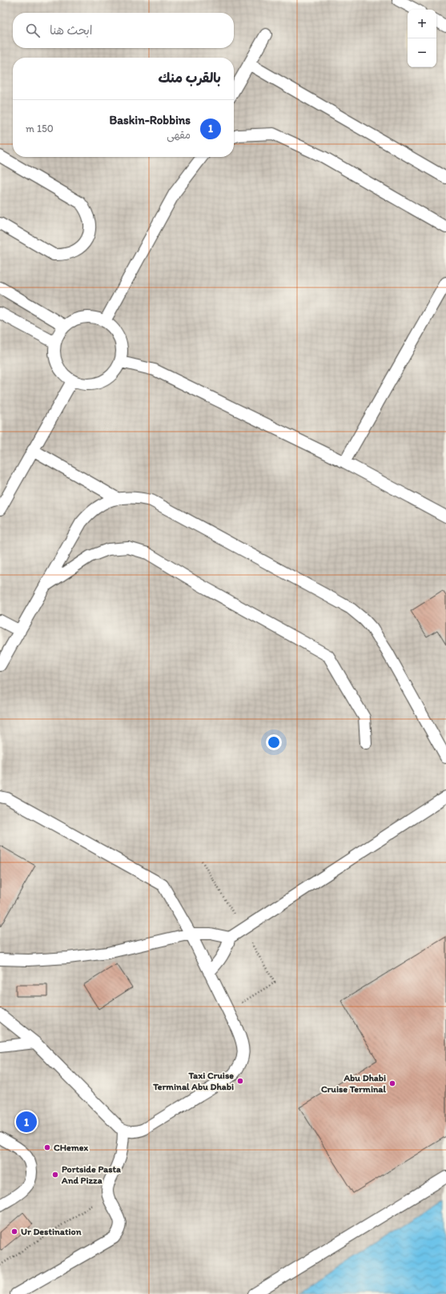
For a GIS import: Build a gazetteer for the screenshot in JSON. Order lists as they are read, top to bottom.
{
  "places": [
    "Taxi Cruise Terminal Abu Dhabi",
    "Abu Dhabi Cruise Terminal",
    "CHemex",
    "Portside Pasta And Pizza",
    "Ur Destination"
  ],
  "page": {
    "map_buttons": ["+", "−"],
    "search": "ابحث هنا",
    "heading": "بالقرب منك",
    "list": [
      {
        "mark": "1",
        "name": "Baskin-Robbins",
        "note": "مقهى",
        "value": "150 m"
      }
    ],
    "pins": "1"
  }
}
